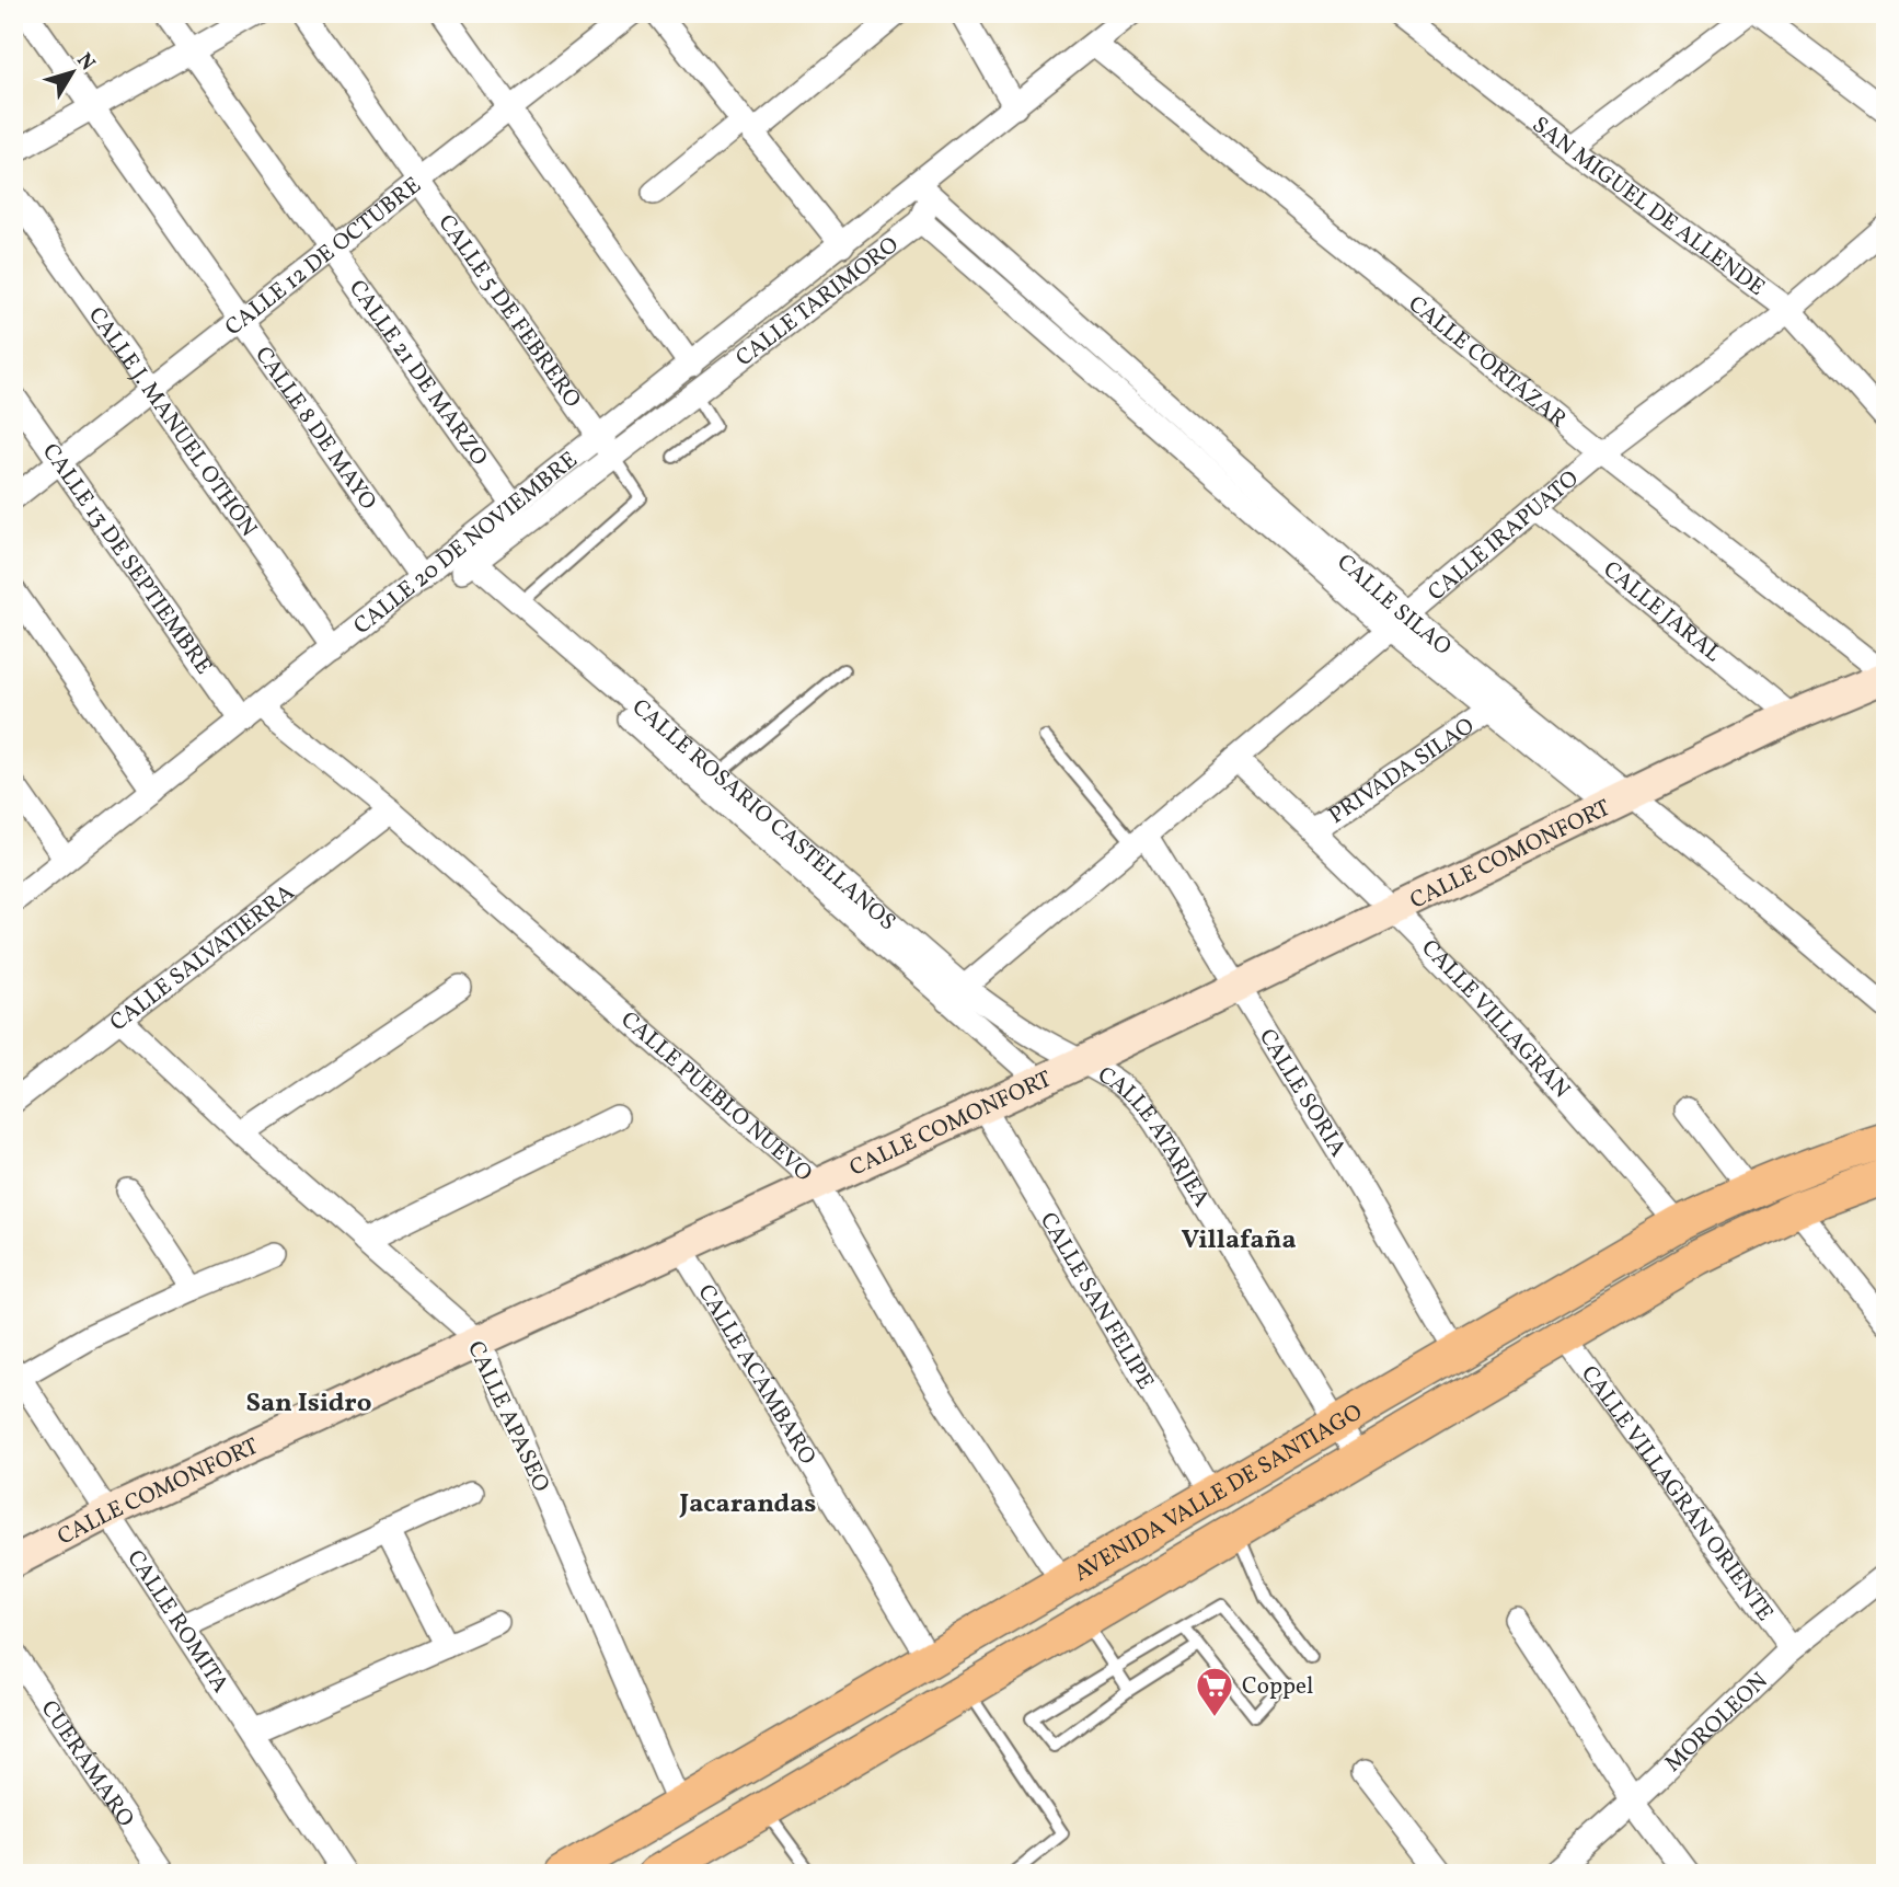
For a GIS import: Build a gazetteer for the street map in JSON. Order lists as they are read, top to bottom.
{
  "streets": {
    "main road": ["AVENIDA VALLE DE SANTIAGO"],
    "street": [
      "SAN MIGUEL DE ALLENDE",
      "CALLE 12 DE OCTUBRE",
      "CALLE TARIMORO",
      "CALLE 5 DE FEBRERO",
      "CALLE CORTÁZAR",
      "CALLE 21 DE MARZO",
      "CALLE J. MANUEL OTHÓN",
      "CALLE 8 DE MAYO",
      "CALLE IRAPUATO",
      "CALLE 20 DE NOVIEMBRE",
      "CALLE 13 DE SEPTIEMBRE",
      "CALLE SILAO",
      "CALLE JARAL",
      "PRIVADA SILAO",
      "CALLE ROSARIO CASTELLANOS",
      "CALLE COMONFORT",
      "CALLE SALVATIERRA",
      "CALLE VILLAGRÁN",
      "CALLE SORIA",
      "CALLE PUEBLO NUEVO",
      "CALLE ATARJEA",
      "CALLE SAN FELIPE",
      "CALLE ACÁMBARO",
      "CALLE APASEO",
      "CALLE VILLAGRÁN ORIENTE",
      "CALLE ROMITA",
      "MOROLEON",
      "CUERÁMARO"
    ]
  },
  "crossings": [
    ["SAN MIGUEL DE ALLENDE", "CALLE IRAPUATO"],
    ["CALLE 12 DE OCTUBRE", "CALLE 5 DE FEBRERO"],
    ["CALLE 12 DE OCTUBRE", "CALLE 21 DE MARZO"],
    ["CALLE 12 DE OCTUBRE", "CALLE J. MANUEL OTHÓN"],
    ["CALLE 12 DE OCTUBRE", "CALLE 8 DE MAYO"],
    ["CALLE 12 DE OCTUBRE", "CALLE 13 DE SEPTIEMBRE"],
    ["CALLE TARIMORO", "CALLE 5 DE FEBRERO"],
    ["CALLE TARIMORO", "CALLE 20 DE NOVIEMBRE"],
    ["CALLE TARIMORO", "CALLE SILAO"],
    ["CALLE TARIMORO", "CALLE ROSARIO CASTELLANOS"],
    ["CALLE 5 DE FEBRERO", "CALLE 20 DE NOVIEMBRE"],
    ["CALLE CORTÁZAR", "CALLE IRAPUATO"],
    ["CALLE CORTÁZAR", "CALLE COMONFORT"],
    ["CALLE 21 DE MARZO", "CALLE 20 DE NOVIEMBRE"],
    ["CALLE J. MANUEL OTHÓN", "CALLE 20 DE NOVIEMBRE"],
    ["CALLE 8 DE MAYO", "CALLE 20 DE NOVIEMBRE"],
    ["CALLE IRAPUATO", "CALLE SILAO"],
    ["CALLE IRAPUATO", "CALLE JARAL"],
    ["CALLE IRAPUATO", "CALLE ROSARIO CASTELLANOS"],
    ["CALLE IRAPUATO", "CALLE VILLAGRÁN"],
    ["CALLE IRAPUATO", "CALLE SORIA"],
    ["CALLE 20 DE NOVIEMBRE", "CALLE 13 DE SEPTIEMBRE"],
    ["CALLE 20 DE NOVIEMBRE", "CALLE SILAO"],
    ["CALLE 20 DE NOVIEMBRE", "CALLE ROSARIO CASTELLANOS"],
    ["CALLE 20 DE NOVIEMBRE", "CALLE PUEBLO NUEVO"],
    ["CALLE 13 DE SEPTIEMBRE", "CALLE PUEBLO NUEVO"],
    ["CALLE SILAO", "PRIVADA SILAO"],
    ["CALLE SILAO", "CALLE COMONFORT"],
    ["CALLE JARAL", "CALLE COMONFORT"],
    ["PRIVADA SILAO", "CALLE VILLAGRÁN"],
    ["CALLE ROSARIO CASTELLANOS", "CALLE COMONFORT"],
    ["CALLE ROSARIO CASTELLANOS", "CALLE ATARJEA"],
    ["CALLE COMONFORT", "CALLE VILLAGRÁN"],
    ["CALLE COMONFORT", "CALLE SORIA"],
    ["CALLE COMONFORT", "CALLE PUEBLO NUEVO"],
    ["CALLE COMONFORT", "CALLE ATARJEA"],
    ["CALLE COMONFORT", "CALLE SAN FELIPE"],
    ["CALLE COMONFORT", "CALLE ACÁMBARO"],
    ["CALLE COMONFORT", "CALLE APASEO"],
    ["CALLE COMONFORT", "CALLE ROMITA"],
    ["CALLE SALVATIERRA", "CALLE PUEBLO NUEVO"],
    ["CALLE SALVATIERRA", "CALLE APASEO"],
    ["CALLE VILLAGRÁN", "AVENIDA VALLE DE SANTIAGO"],
    ["CALLE SORIA", "AVENIDA VALLE DE SANTIAGO"],
    ["CALLE PUEBLO NUEVO", "AVENIDA VALLE DE SANTIAGO"],
    ["CALLE ATARJEA", "AVENIDA VALLE DE SANTIAGO"],
    ["CALLE SAN FELIPE", "AVENIDA VALLE DE SANTIAGO"],
    ["CALLE ACÁMBARO", "AVENIDA VALLE DE SANTIAGO"],
    ["CALLE APASEO", "AVENIDA VALLE DE SANTIAGO"],
    ["AVENIDA VALLE DE SANTIAGO", "CALLE VILLAGRÁN ORIENTE"],
    ["CALLE VILLAGRÁN ORIENTE", "MOROLEON"]
  ],
  "districts": ["Villafaña", "San Isidro", "Jacarandas"],
  "places": {
    "supermarket": ["Coppel"]
  },
  "north": "top right"
}
